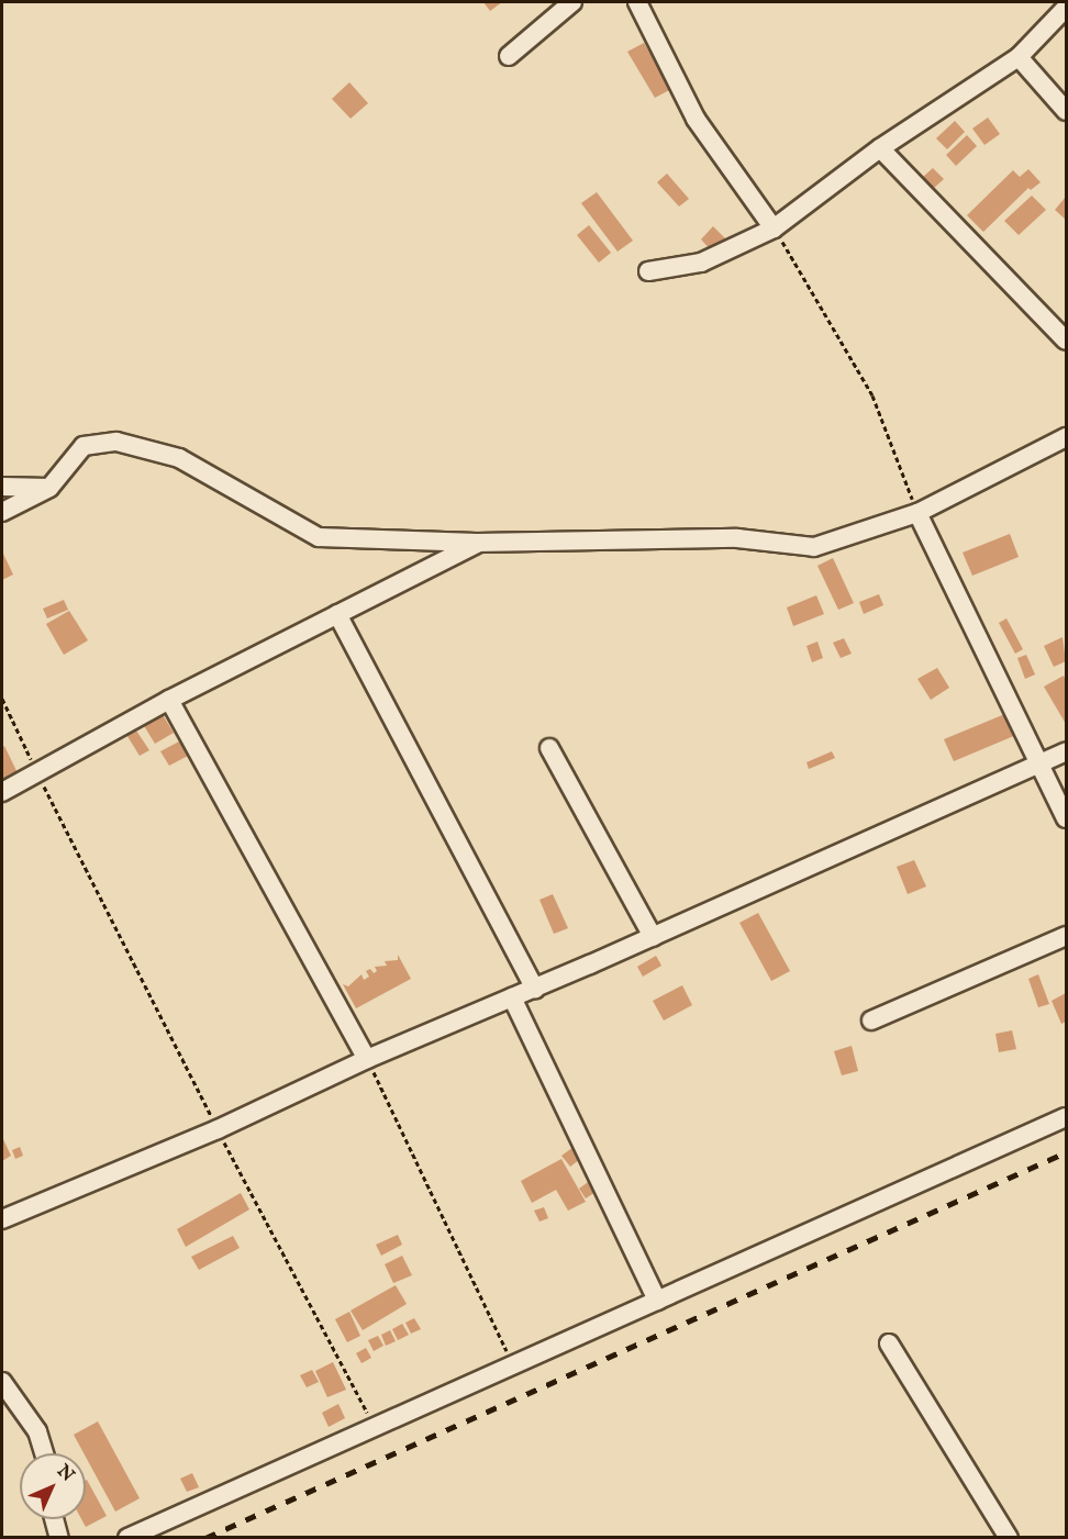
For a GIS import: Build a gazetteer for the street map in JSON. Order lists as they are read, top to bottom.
{
  "north": "top right"
}
